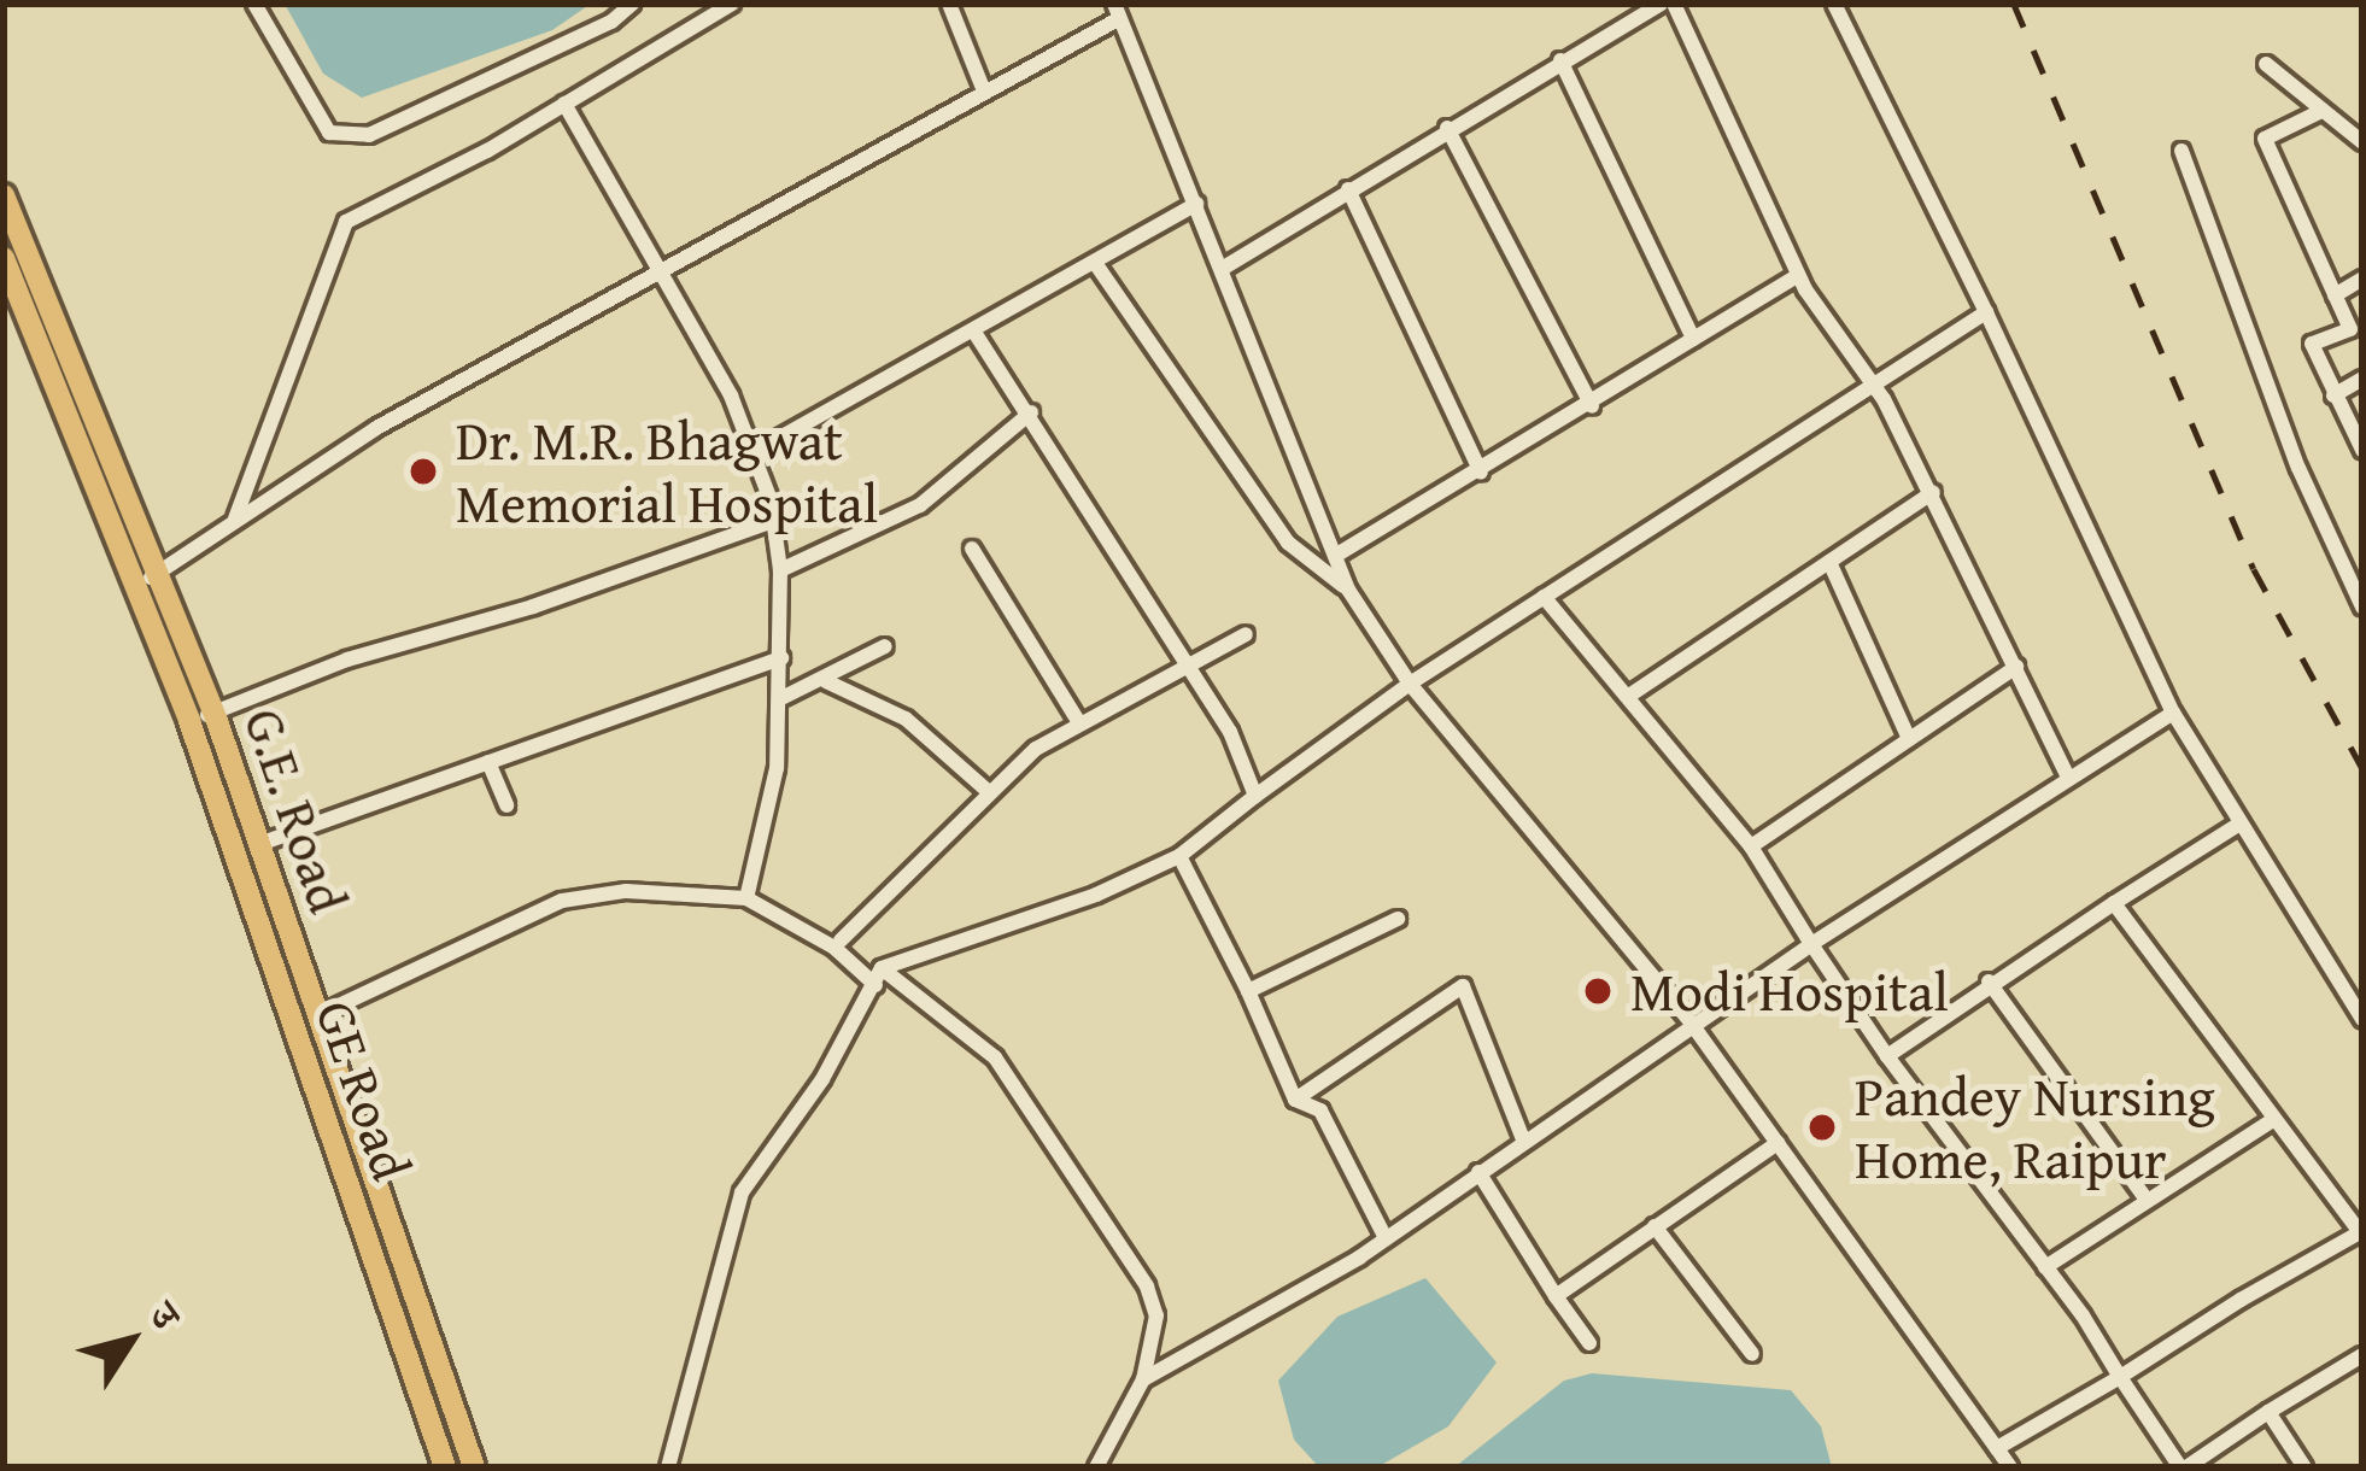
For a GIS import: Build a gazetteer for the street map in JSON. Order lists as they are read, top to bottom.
{
  "streets": {
    "main road": ["G.E. Road", "GE Road"]
  },
  "places": ["Dr. M.R. Bhagwat Memorial Hospital", "Modi Hospital", "Pandey Nursing Home, Raipur"],
  "north": "top right"
}
